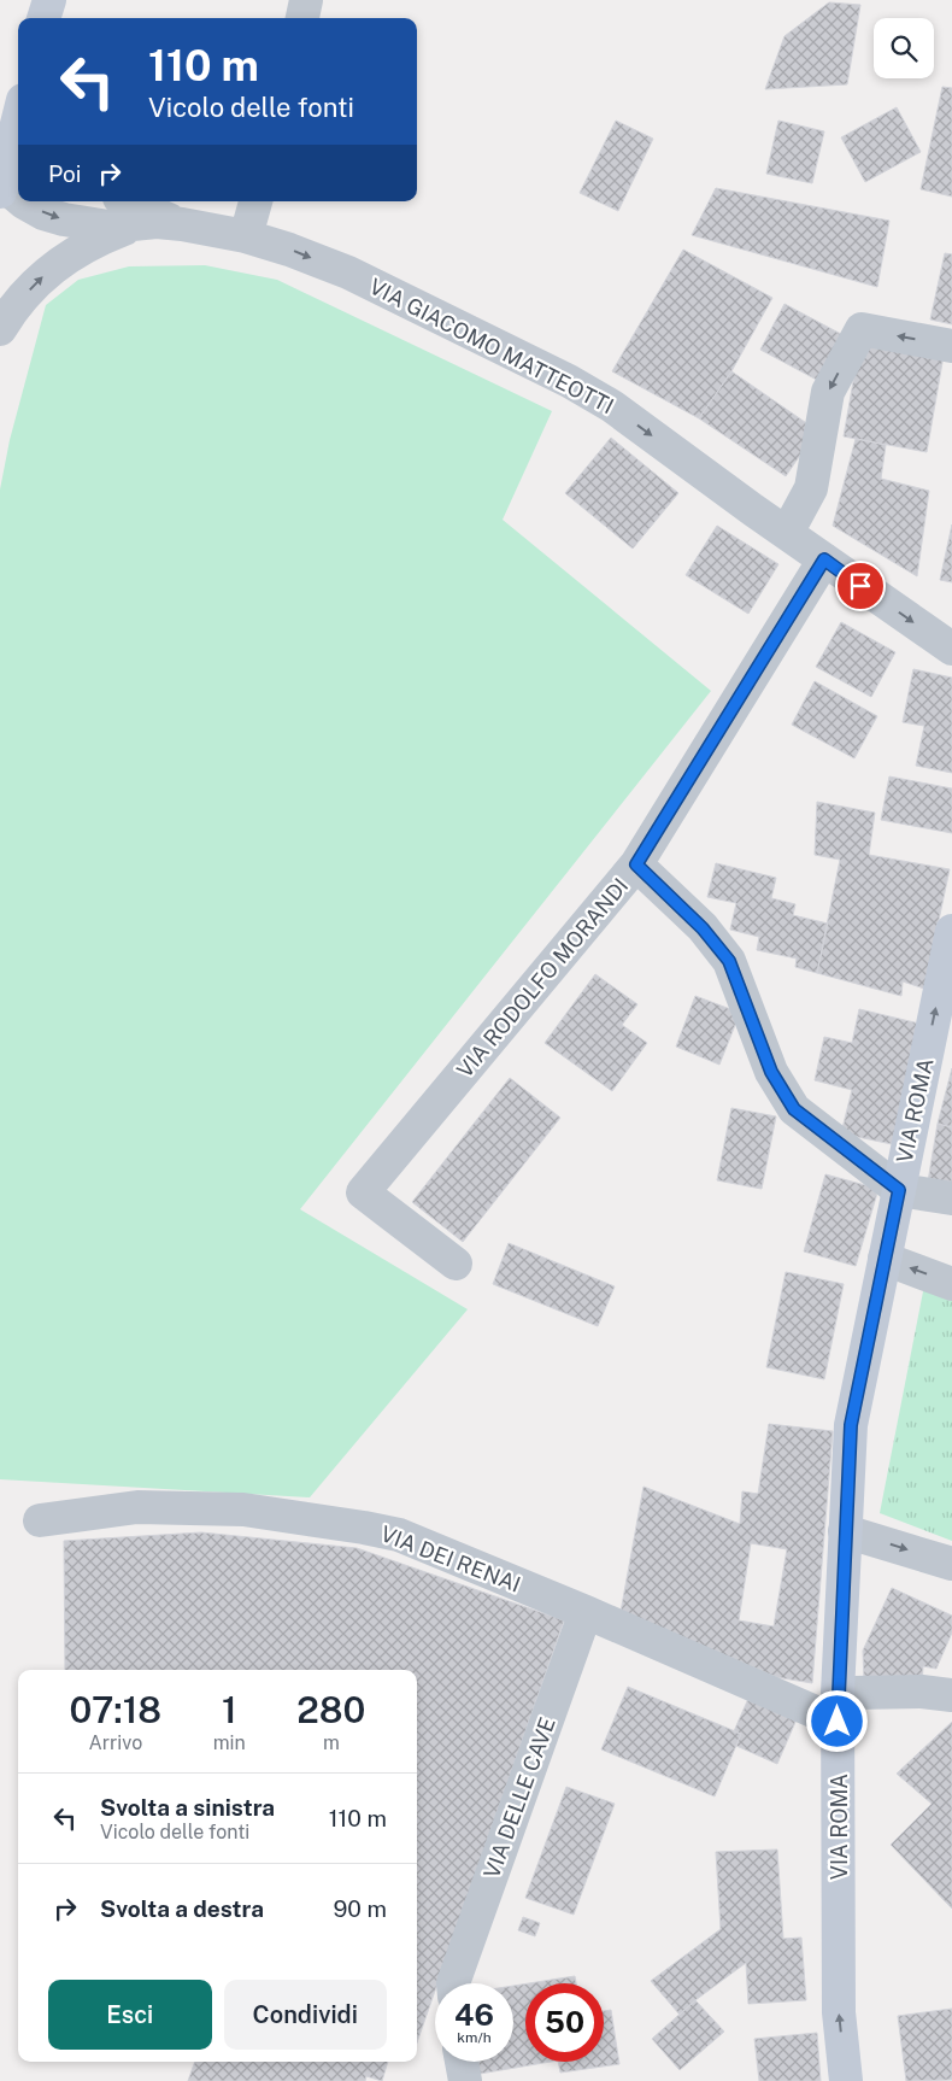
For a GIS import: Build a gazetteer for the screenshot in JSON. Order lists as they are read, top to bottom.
{
  "streets": {
    "main road": ["VIA ROMA"],
    "street": [
      "VIA GIACOMO MATTEOTTI",
      "VIA RODOLFO MORANDI",
      "VIA DEI RENAI",
      "VIA DELLE CAVE"
    ]
  },
  "crossings": [
    ["VIA GIACOMO MATTEOTTI", "VIA RODOLFO MORANDI"],
    ["VIA ROMA", "VIA DEI RENAI"],
    ["VIA DEI RENAI", "VIA DELLE CAVE"]
  ],
  "one_way": ["VIA GIACOMO MATTEOTTI", "VIA ROMA"],
  "page": {
    "turn": ["110 m", "Vicolo delle fonti"],
    "then": "Poi",
    "eta": [
      "07:18",
      "Arrivo",
      "1",
      "min",
      "280",
      "m"
    ],
    "list": [
      {
        "name": "Svolta a sinistra",
        "note": "Vicolo delle fonti",
        "value": "110 m"
      },
      {
        "name": "Svolta a destra",
        "value": "90 m"
      }
    ],
    "buttons": ["Esci", "Condividi"],
    "speed": "46 km/h",
    "limit": "50"
  }
}
